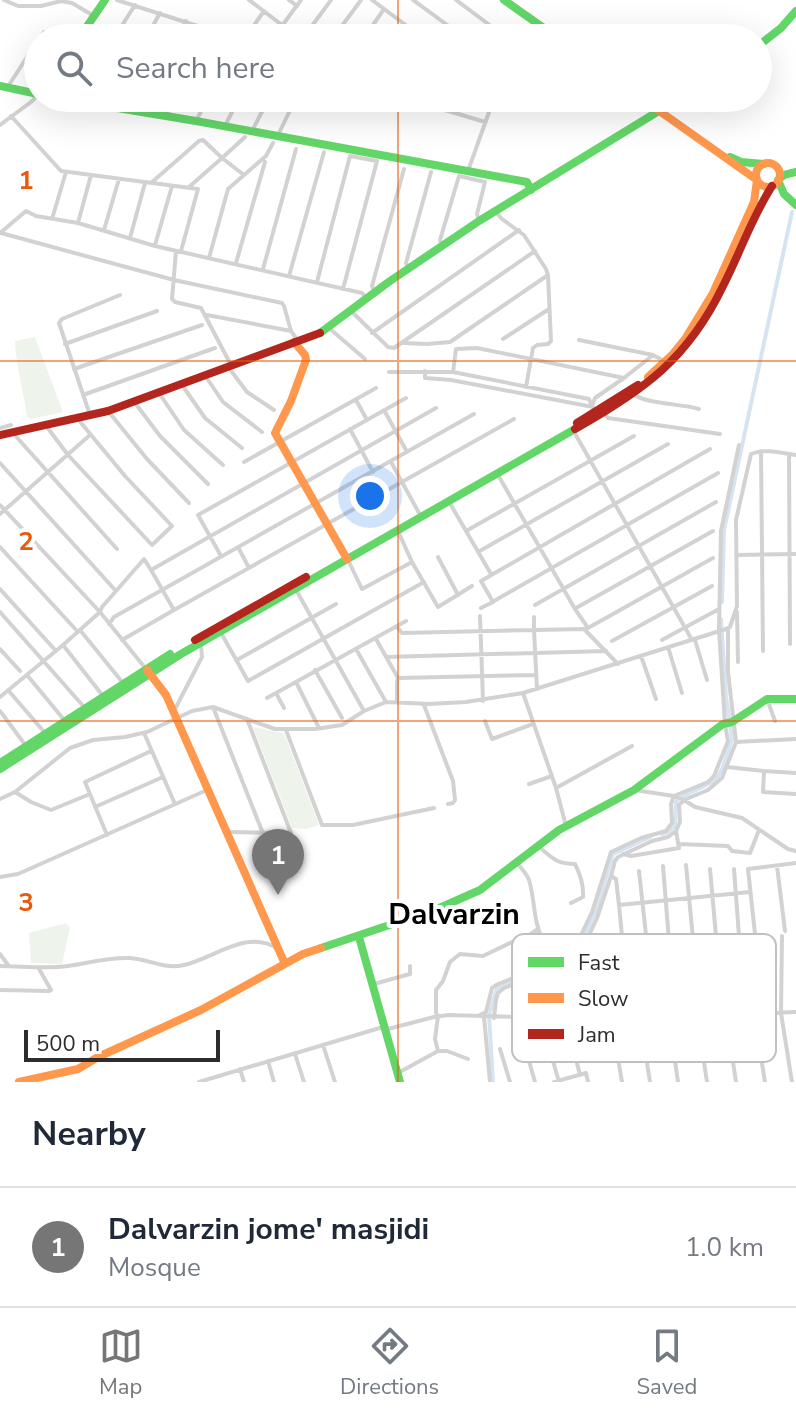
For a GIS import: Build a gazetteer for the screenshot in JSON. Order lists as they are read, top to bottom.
{
  "districts": ["Dalvarzin"],
  "legend": ["Fast", "Slow", "Jam"],
  "scale_bar": "500 m",
  "page": {
    "search": "Search here",
    "pins": "1",
    "scale": "500 m",
    "heading": "Nearby",
    "list": [
      {
        "mark": "1",
        "name": "Dalvarzin jome' masjidi",
        "note": "Mosque",
        "value": "1.0 km"
      }
    ],
    "nav": ["Map", "Directions", "Saved"]
  },
  "grid": {
    "rows": ["1", "2", "3"]
  }
}
